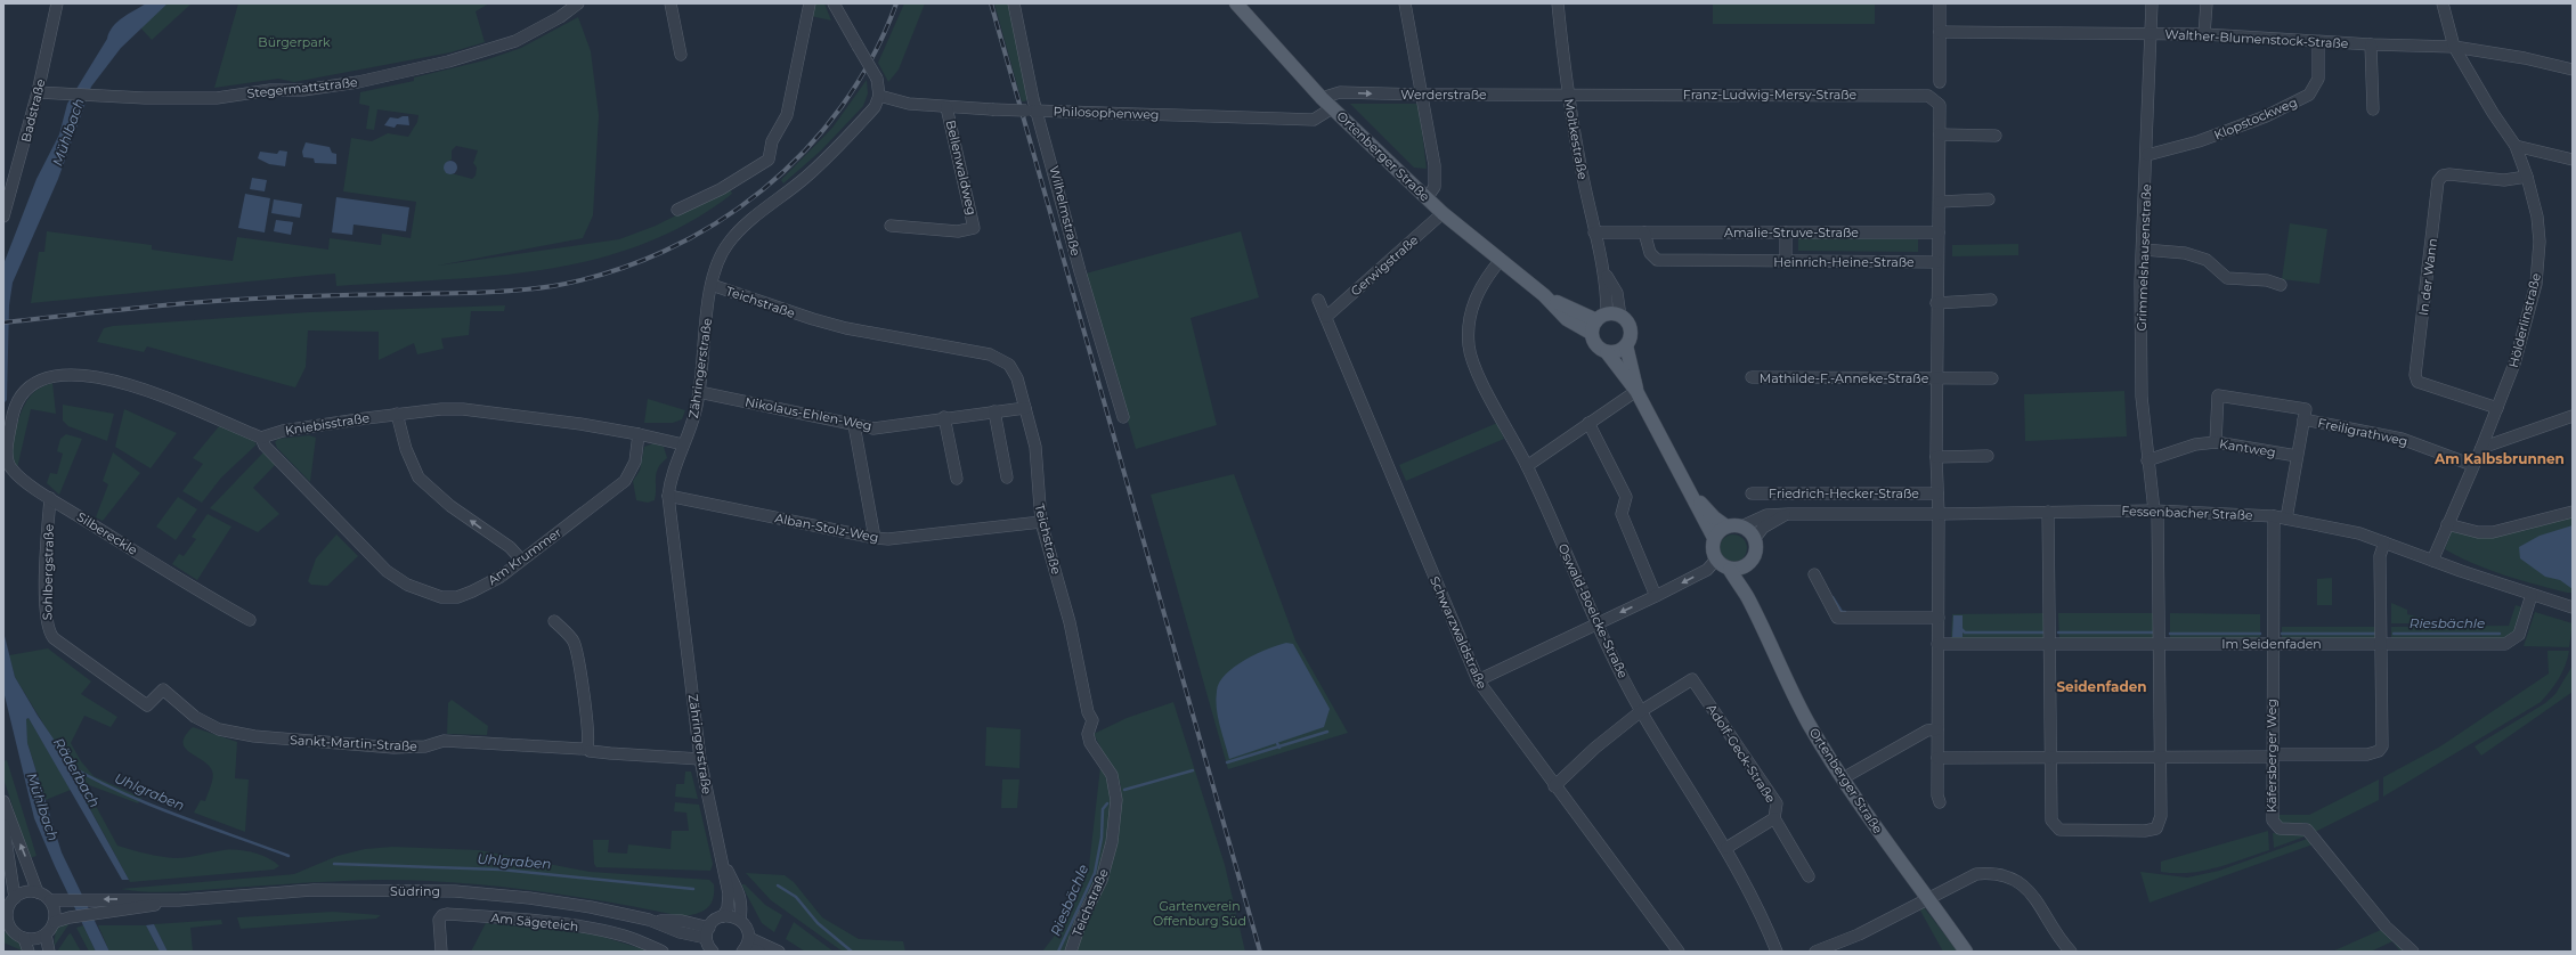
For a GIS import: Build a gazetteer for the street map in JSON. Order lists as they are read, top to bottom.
{
  "streets": {
    "main road": ["Ortenberger Straße"],
    "street": [
      "Walther-Blumenstock-Straße",
      "Stegermattstraße",
      "Werderstraße",
      "Franz-Ludwig-Mersy-Straße",
      "Badstraße",
      "Philosophenweg",
      "Klopstockweg",
      "Moltkestraße",
      "Bellenwaldweg",
      "Wilhelmstraße",
      "Amalie-Struve-Straße",
      "Grimmelshausenstraße",
      "Heinrich-Heine-Straße",
      "Gerwigstraße",
      "In der Wann",
      "Teichstraße",
      "Hölderlinstraße",
      "Zähringerstraße",
      "Mathilde-F.-Anneke-Straße",
      "Nikolaus-Ehlen-Weg",
      "Kniebisstraße",
      "Freiligrathweg",
      "Kantweg",
      "Friedrich-Hecker-Straße",
      "Fessenbacher Straße",
      "Alban-Stolz-Weg",
      "Silbereckle",
      "Am Krummer",
      "Sohlbergstraße",
      "Oswald-Boelcke-Straße",
      "Schwarzwaldstraße",
      "Im Seidenfaden",
      "Sankt-Martin-Straße",
      "Adolf-Geck-Straße",
      "Käfersberger Weg",
      "Südring",
      "Am Sägeteich"
    ]
  },
  "crossings": [
    ["Walther-Blumenstock-Straße", "Klopstockweg"],
    ["Walther-Blumenstock-Straße", "Grimmelshausenstraße"],
    ["Walther-Blumenstock-Straße", "Hölderlinstraße"],
    ["Stegermattstraße", "Badstraße"],
    ["Werderstraße", "Franz-Ludwig-Mersy-Straße"],
    ["Werderstraße", "Moltkestraße"],
    ["Werderstraße", "Ortenberger Straße"],
    ["Franz-Ludwig-Mersy-Straße", "Moltkestraße"],
    ["Franz-Ludwig-Mersy-Straße", "Amalie-Struve-Straße"],
    ["Franz-Ludwig-Mersy-Straße", "Heinrich-Heine-Straße"],
    ["Franz-Ludwig-Mersy-Straße", "Mathilde-F.-Anneke-Straße"],
    ["Franz-Ludwig-Mersy-Straße", "Friedrich-Hecker-Straße"],
    ["Franz-Ludwig-Mersy-Straße", "Fessenbacher Straße"],
    ["Franz-Ludwig-Mersy-Straße", "Im Seidenfaden"],
    ["Philosophenweg", "Ortenberger Straße"],
    ["Philosophenweg", "Bellenwaldweg"],
    ["Philosophenweg", "Wilhelmstraße"],
    ["Philosophenweg", "Zähringerstraße"],
    ["Klopstockweg", "Grimmelshausenstraße"],
    ["Moltkestraße", "Ortenberger Straße"],
    ["Moltkestraße", "Amalie-Struve-Straße"],
    ["Ortenberger Straße", "Gerwigstraße"],
    ["Ortenberger Straße", "Fessenbacher Straße"],
    ["Ortenberger Straße", "Oswald-Boelcke-Straße"],
    ["Amalie-Struve-Straße", "Heinrich-Heine-Straße"],
    ["Grimmelshausenstraße", "Kantweg"],
    ["Grimmelshausenstraße", "Fessenbacher Straße"],
    ["Gerwigstraße", "Schwarzwaldstraße"],
    ["In der Wann", "Hölderlinstraße"],
    ["Teichstraße", "Zähringerstraße"],
    ["Teichstraße", "Nikolaus-Ehlen-Weg"],
    ["Teichstraße", "Alban-Stolz-Weg"],
    ["Hölderlinstraße", "Freiligrathweg"],
    ["Hölderlinstraße", "Fessenbacher Straße"],
    ["Zähringerstraße", "Nikolaus-Ehlen-Weg"],
    ["Zähringerstraße", "Kniebisstraße"],
    ["Zähringerstraße", "Alban-Stolz-Weg"],
    ["Zähringerstraße", "Sankt-Martin-Straße"],
    ["Kniebisstraße", "Am Krummer"],
    ["Freiligrathweg", "Kantweg"],
    ["Fessenbacher Straße", "Im Seidenfaden"],
    ["Fessenbacher Straße", "Käfersberger Weg"],
    ["Silbereckle", "Sohlbergstraße"],
    ["Sohlbergstraße", "Sankt-Martin-Straße"],
    ["Oswald-Boelcke-Straße", "Adolf-Geck-Straße"],
    ["Im Seidenfaden", "Käfersberger Weg"]
  ],
  "one_way": ["Werderstraße"],
  "districts": ["Am Kalbsbrunnen", "Seidenfaden"],
  "water": [
    "Mühlbach",
    "Riesbächle",
    "Räderbach",
    "Uhlgraben"
  ],
  "parks": ["Bürgerpark", "Gartenverein Offenburg Süd"]
}
